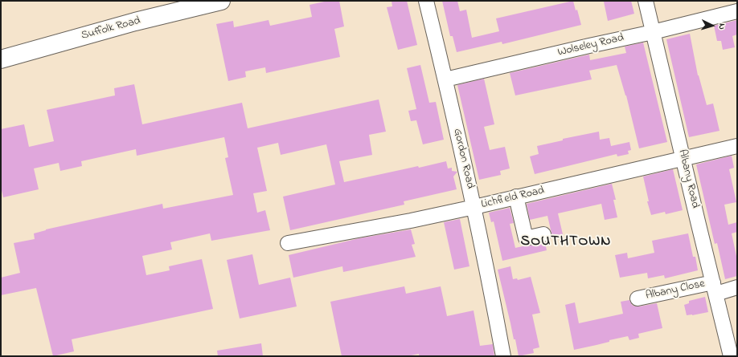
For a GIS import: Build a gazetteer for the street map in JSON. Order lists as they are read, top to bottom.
{
  "streets": {
    "street": [
      "Suffolk Road",
      "Wolseley Road",
      "Gordon Road",
      "Albany Road",
      "Lichfield Road",
      "Albany Close"
    ]
  },
  "crossings": [
    ["Wolseley Road", "Gordon Road"],
    ["Wolseley Road", "Albany Road"],
    ["Gordon Road", "Lichfield Road"],
    ["Albany Road", "Lichfield Road"],
    ["Albany Road", "Albany Close"]
  ],
  "districts": ["SOUTHTOWN"],
  "north": "right"
}
